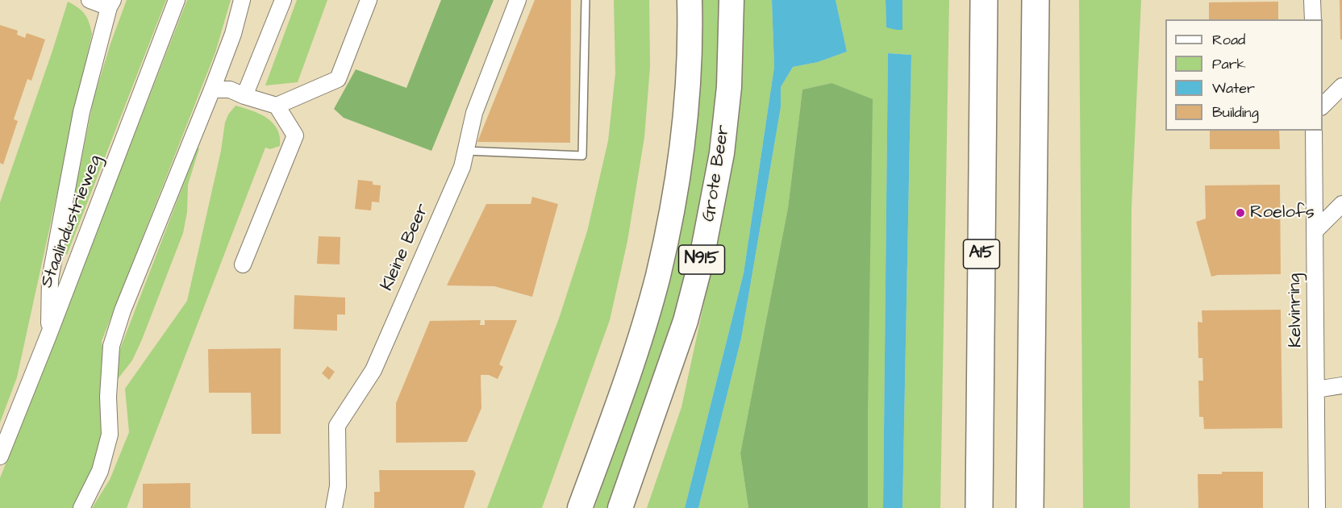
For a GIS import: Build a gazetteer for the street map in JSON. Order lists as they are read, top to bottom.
{
  "streets": {
    "highway": ["A15"],
    "main road": ["Grote Beer", "N915"],
    "street": ["Staalindustrieweg", "Kleine Beer", "Kelvinring"]
  },
  "places": ["Roelofs"],
  "legend": [
    "Road",
    "Park",
    "Water",
    "Building"
  ]
}
